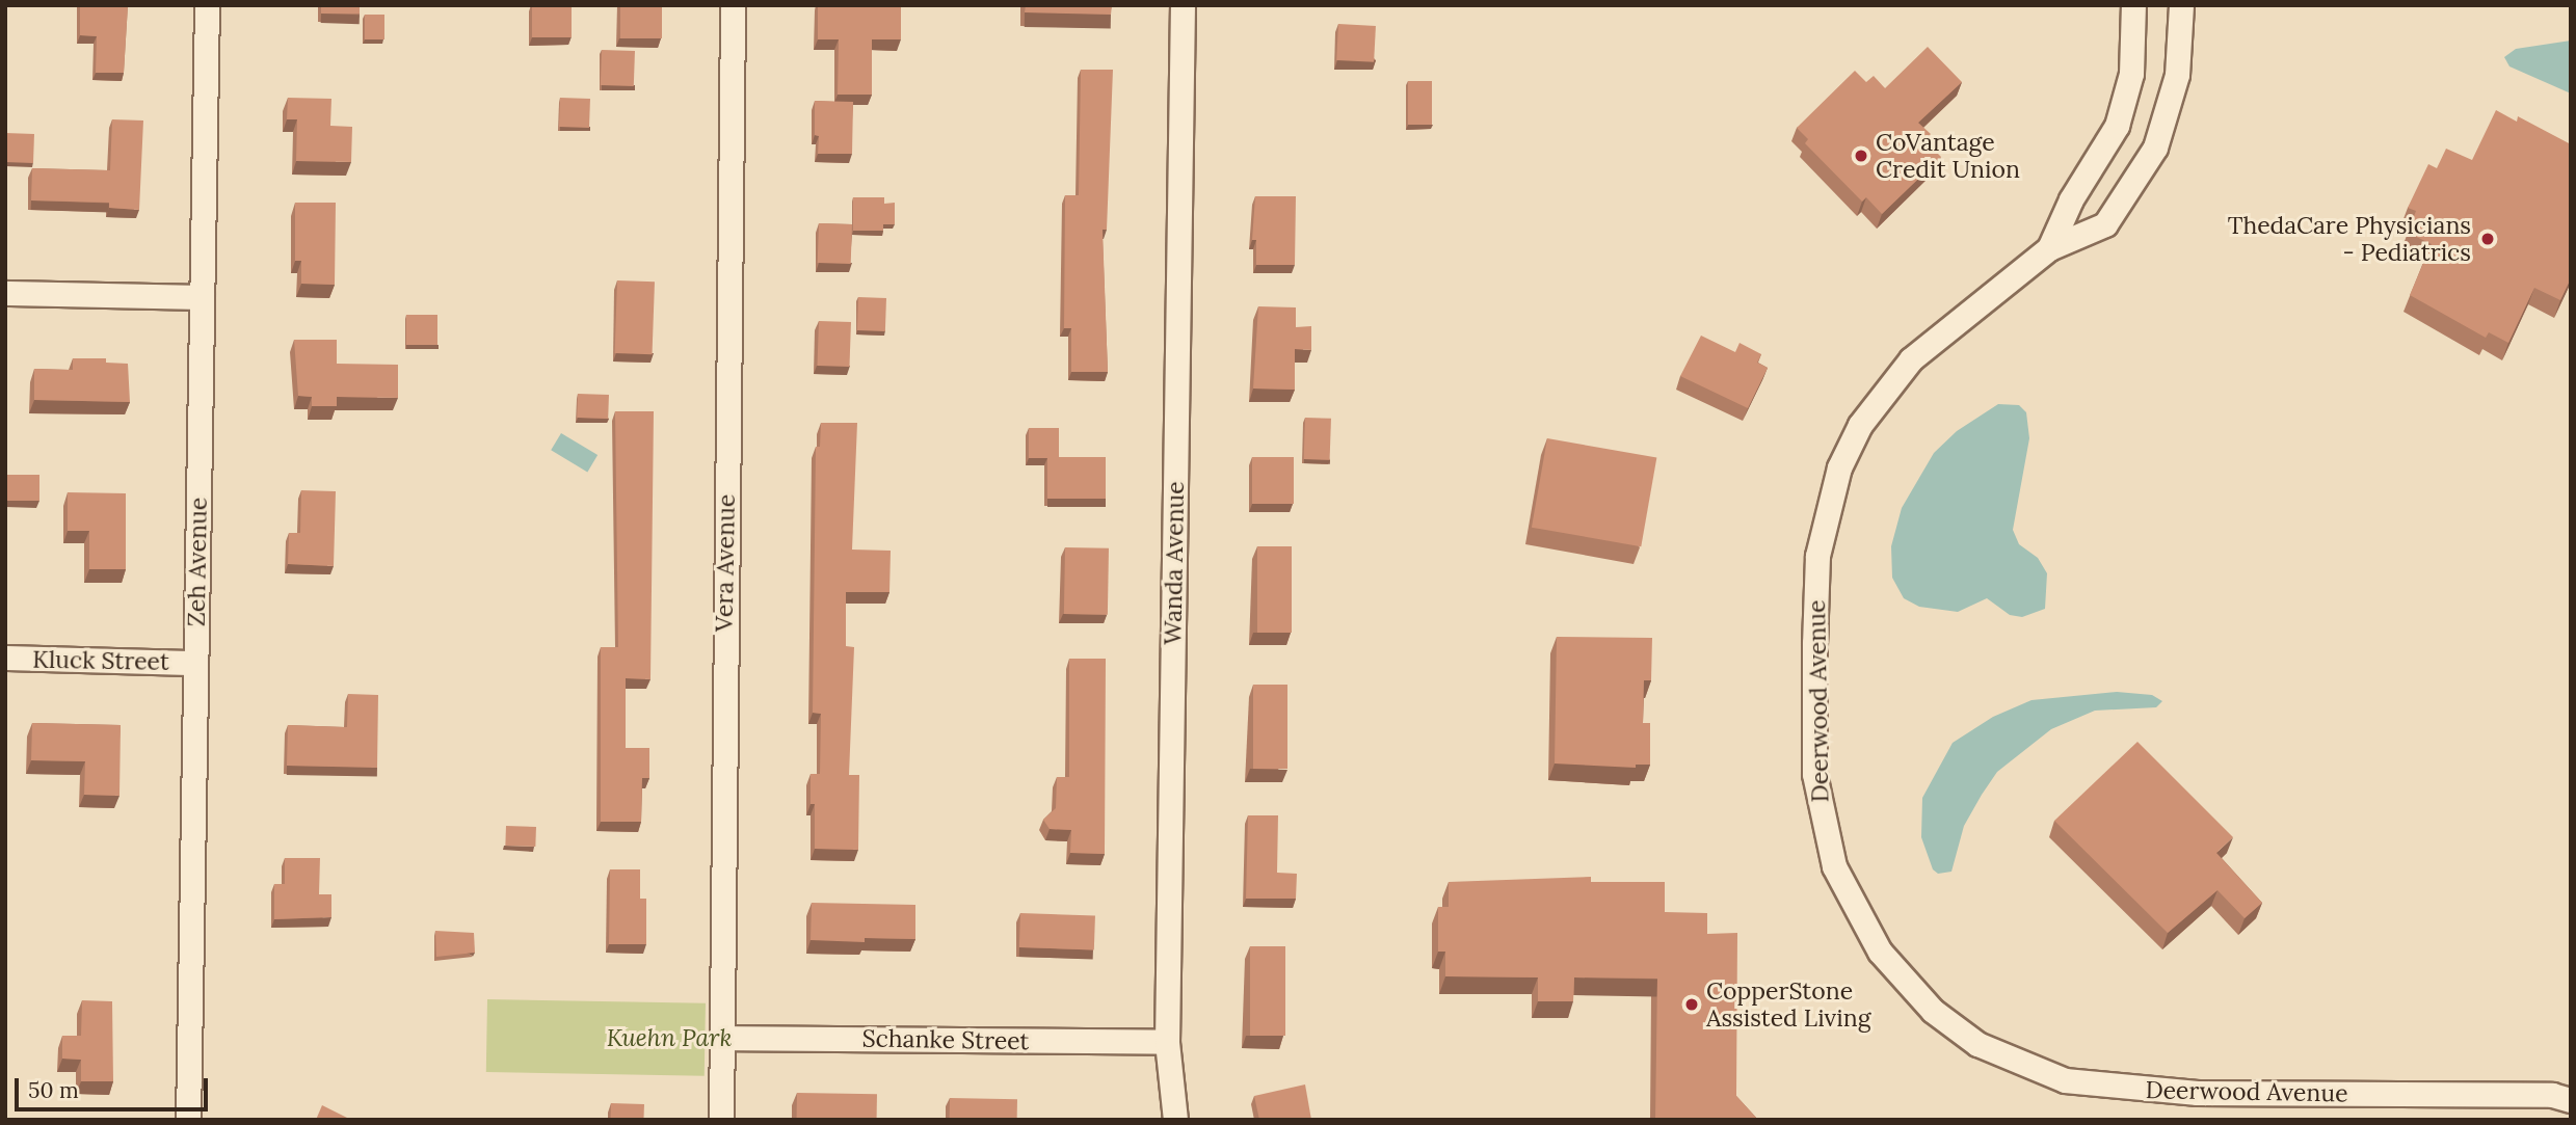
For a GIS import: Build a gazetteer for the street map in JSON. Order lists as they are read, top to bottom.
{
  "streets": {
    "street": [
      "Zeh Avenue",
      "Vera Avenue",
      "Wanda Avenue",
      "Kluck Street",
      "Deerwood Avenue",
      "Schanke Street"
    ]
  },
  "crossings": [
    ["Zeh Avenue", "Kluck Street"],
    ["Vera Avenue", "Schanke Street"],
    ["Wanda Avenue", "Schanke Street"]
  ],
  "parks": ["Kuehn Park"],
  "places": ["CoVantage Credit Union", "ThedaCare Physicians - Pediatrics", "CopperStone Assisted Living"],
  "scale_bar": "50 m"
}
